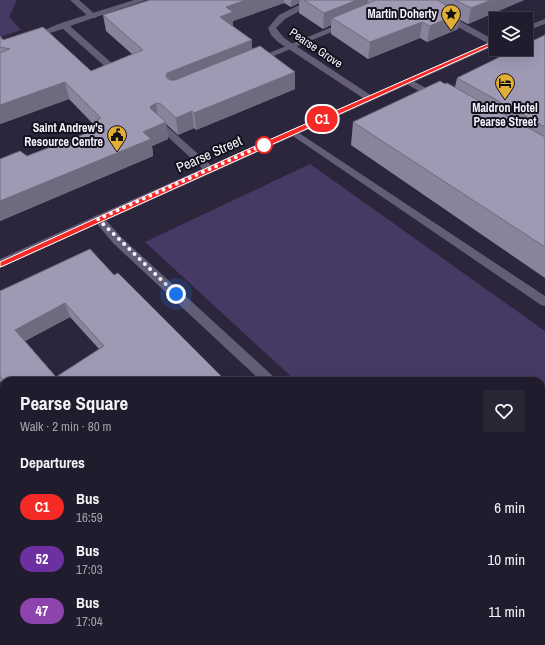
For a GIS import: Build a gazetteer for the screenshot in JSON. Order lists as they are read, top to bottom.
{
  "streets": {
    "street": ["Pearse Grove", "Pearse Street"]
  },
  "crossings": [
    ["Pearse Grove", "Pearse Street"]
  ],
  "places": {
    "place": ["Martin Doherty"],
    "hotel": ["Maldron Hotel Pearse Street"],
    "public building": ["Saint Andrew's Resource Centre"]
  },
  "lines": ["bus line C1"],
  "page": {
    "on_map": "C1",
    "heading": [
      ["Pearse Square", "Walk · 2 min · 80 m"],
      "Departures"
    ],
    "list": [
      {
        "mark": "C1",
        "name": "Bus",
        "note": "16:59",
        "value": "6 min"
      },
      {
        "mark": "52",
        "name": "Bus",
        "note": "17:03",
        "value": "10 min"
      },
      {
        "mark": "47",
        "name": "Bus",
        "note": "17:04",
        "value": "11 min"
      }
    ]
  }
}
